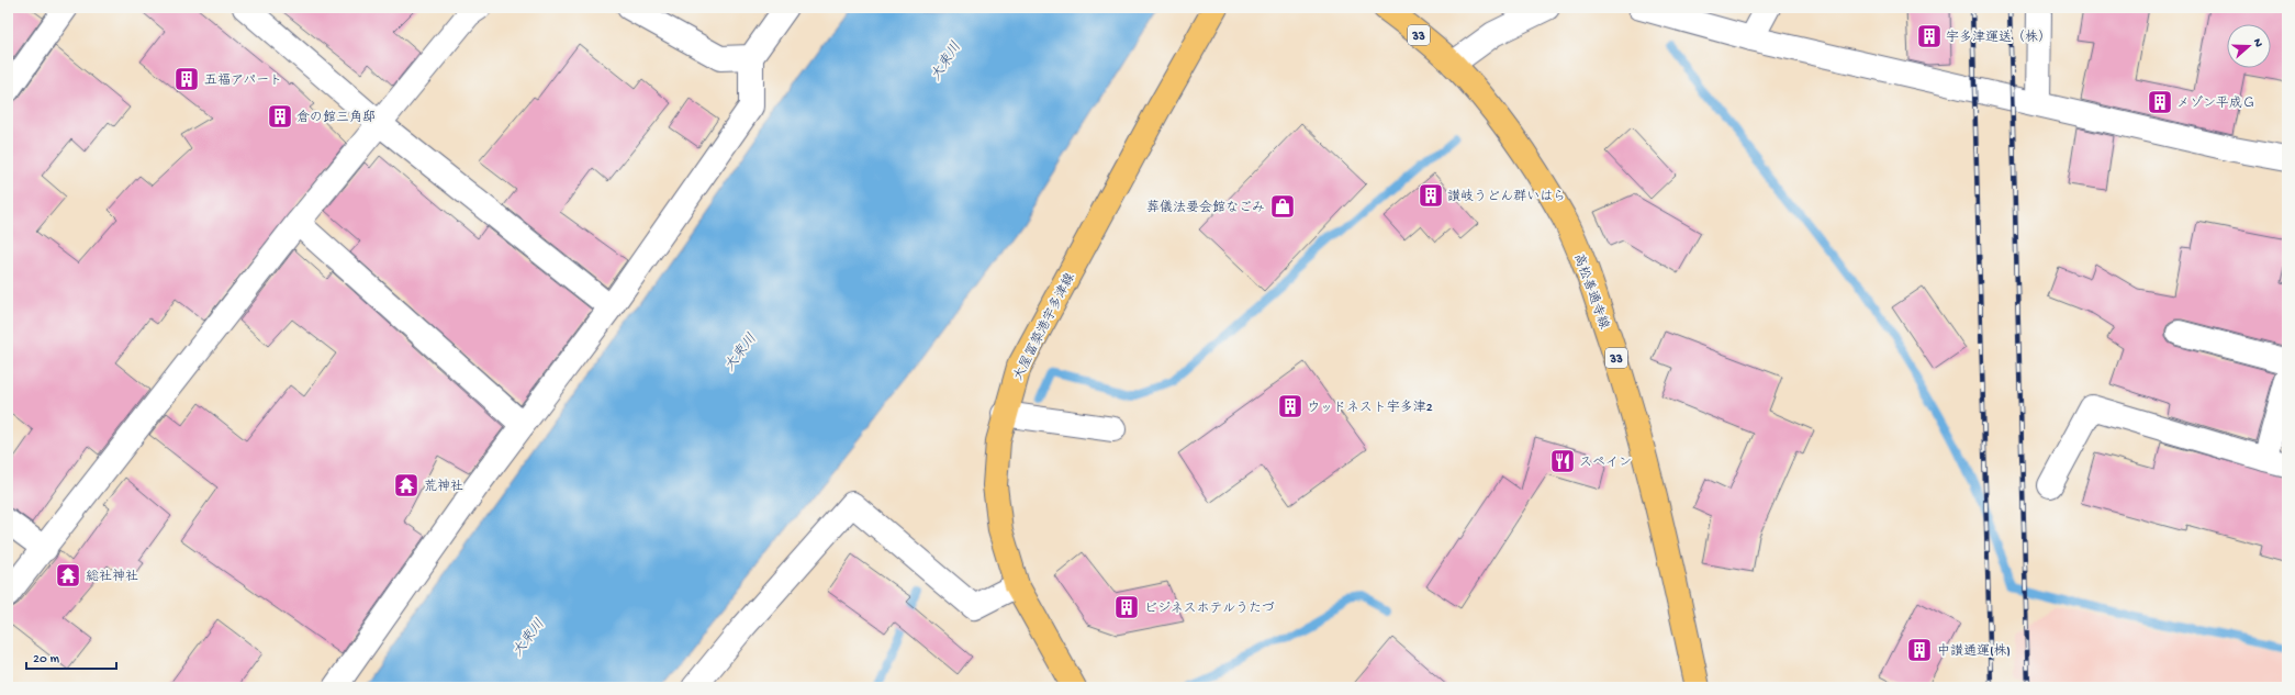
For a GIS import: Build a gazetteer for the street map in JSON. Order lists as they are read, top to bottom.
{
  "streets": {
    "main road": ["33", "高松善通寺線", "大屋冨築港宇多津線"]
  },
  "water": ["大束川"],
  "places": {
    "building": [
      "宇多津運送（株）",
      "五福アパート",
      "メゾン平成Ｇ",
      "倉の館三角邸",
      "讃岐うどん群いはら",
      "ウッドネスト宇多津2",
      "ビジネスホテルうたづ",
      "中讃通運(株)"
    ],
    "shop": ["葬儀法要会館なごみ"],
    "restaurant": ["スペイン"],
    "temple": ["荒神社", "総社神社"]
  },
  "scale_bar": "20 m",
  "north": "right"
}
